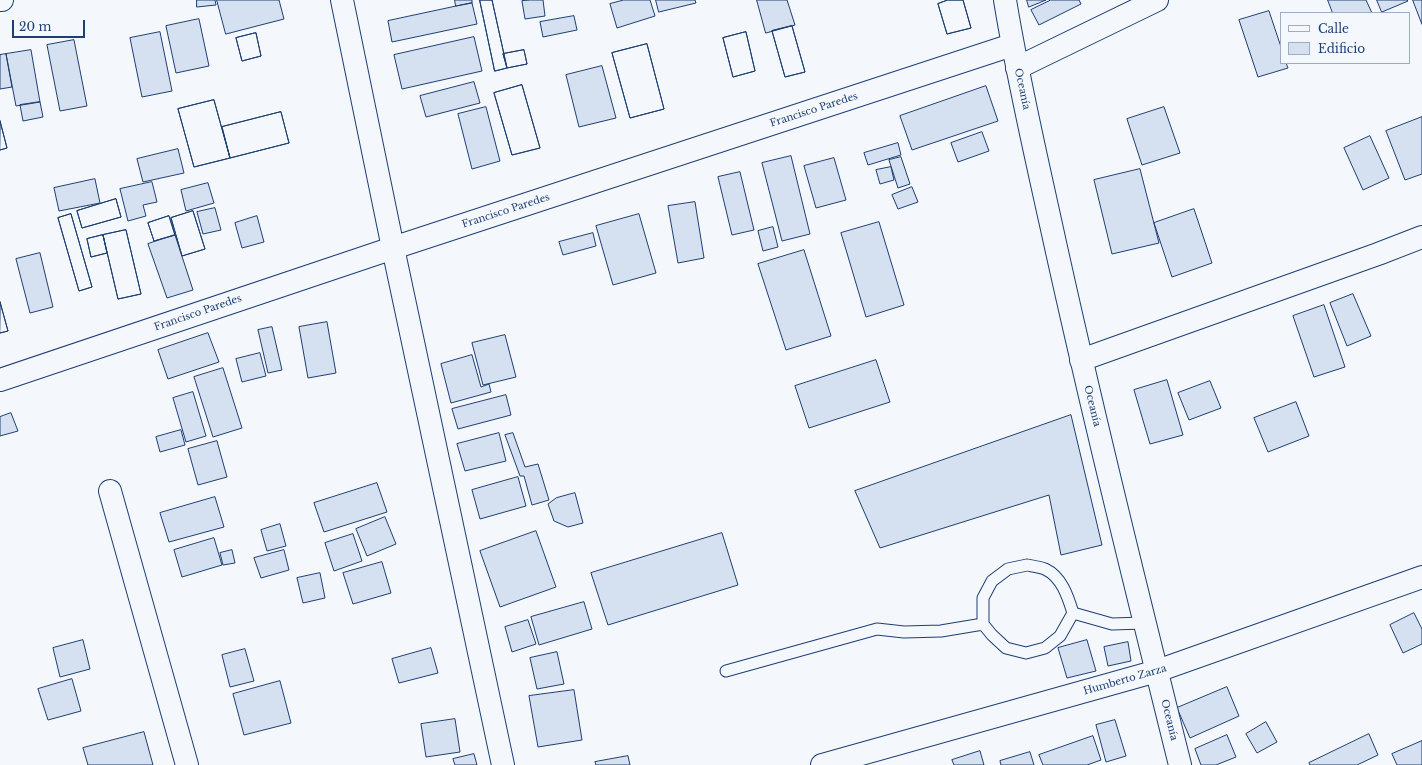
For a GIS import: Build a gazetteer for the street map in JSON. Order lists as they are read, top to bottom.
{
  "streets": {
    "street": ["Oceanía", "Francisco Paredes", "Humberto Zarza"]
  },
  "crossings": [
    ["Oceanía", "Francisco Paredes"],
    ["Oceanía", "Humberto Zarza"]
  ],
  "legend": ["Calle", "Edificio"],
  "scale_bar": "20 m"
}
